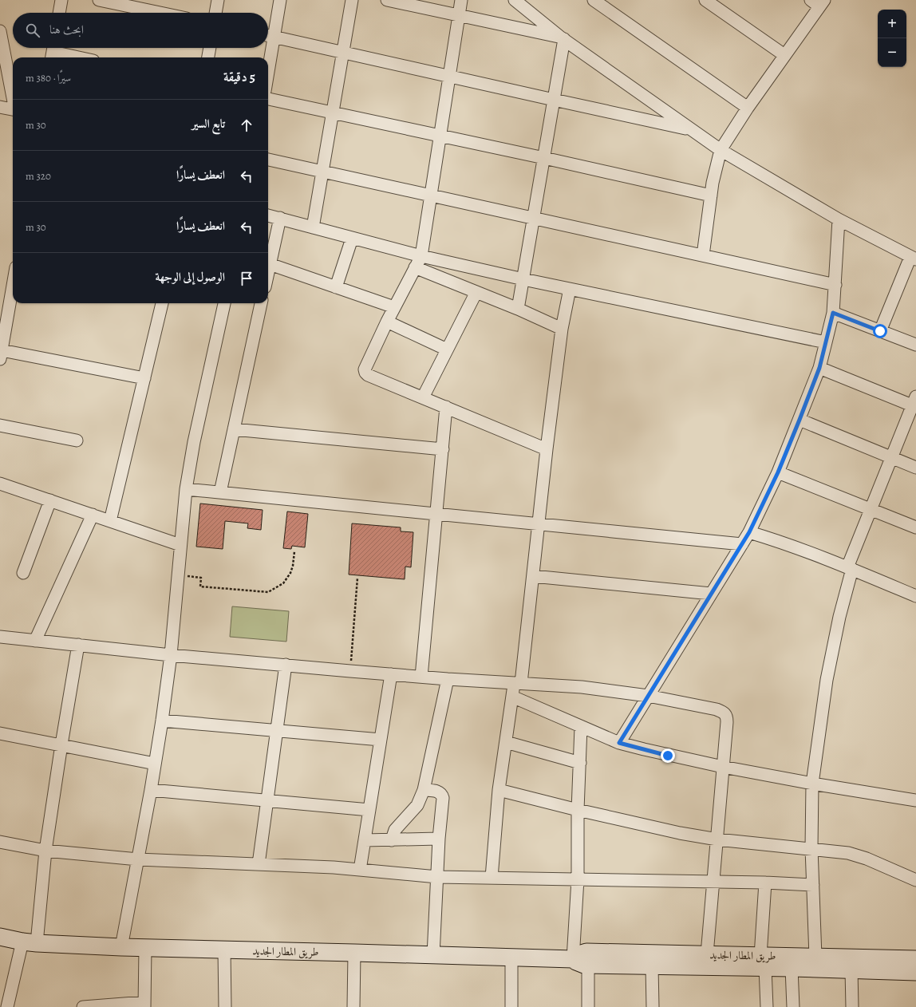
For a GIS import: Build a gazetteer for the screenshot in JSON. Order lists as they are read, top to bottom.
{
  "streets": {
    "street": ["طريق المطار الجديد"]
  },
  "page": {
    "map_buttons": ["+", "−"],
    "search": "ابحث هنا",
    "heading": ["5 دقيقة", "سيرًا · 380 m"],
    "list": [
      ["تابع السير", "30 m"],
      ["انعطف يسارًا", "320 m"],
      ["انعطف يسارًا", "30 m"],
      "الوصول إلى الوجهة"
    ]
  }
}
